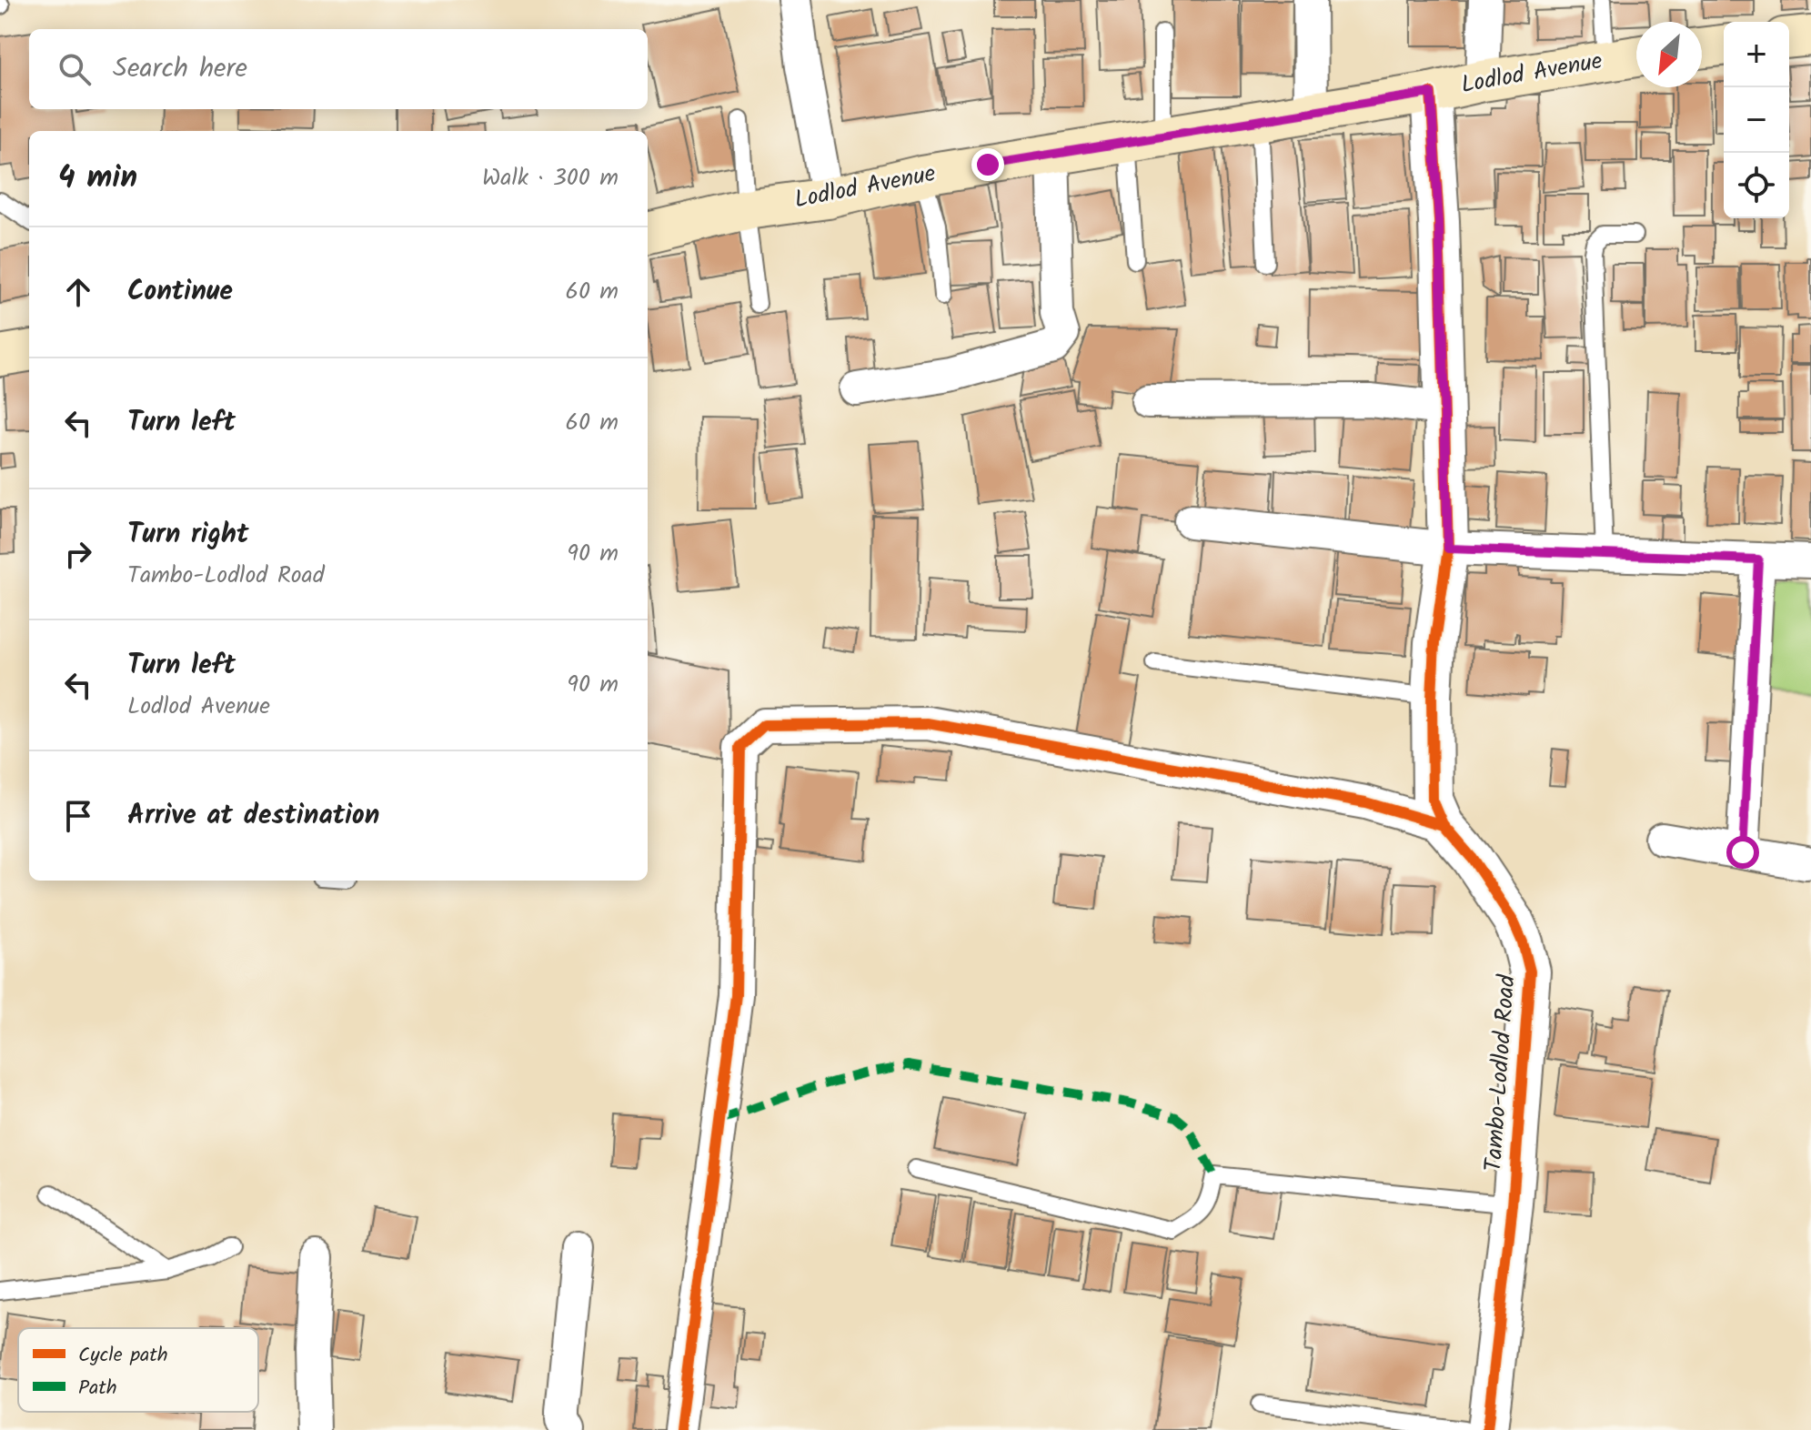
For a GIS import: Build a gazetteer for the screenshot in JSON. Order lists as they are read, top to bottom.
{
  "streets": {
    "main road": ["Lodlod Avenue"],
    "street": ["Tambo-Lodlod Road"]
  },
  "crossings": [
    ["Lodlod Avenue", "Tambo-Lodlod Road"]
  ],
  "legend": ["Cycle path", "Path"],
  "north": "bottom left",
  "page": {
    "map_buttons": ["+", "−"],
    "search": "Search here",
    "heading": ["4 min", "Walk · 300 m"],
    "list": [
      ["Continue", "60 m"],
      ["Turn left", "60 m"],
      ["Turn right", "Tambo-Lodlod Road", "90 m"],
      ["Turn left", "Lodlod Avenue", "90 m"],
      "Arrive at destination"
    ]
  }
}
